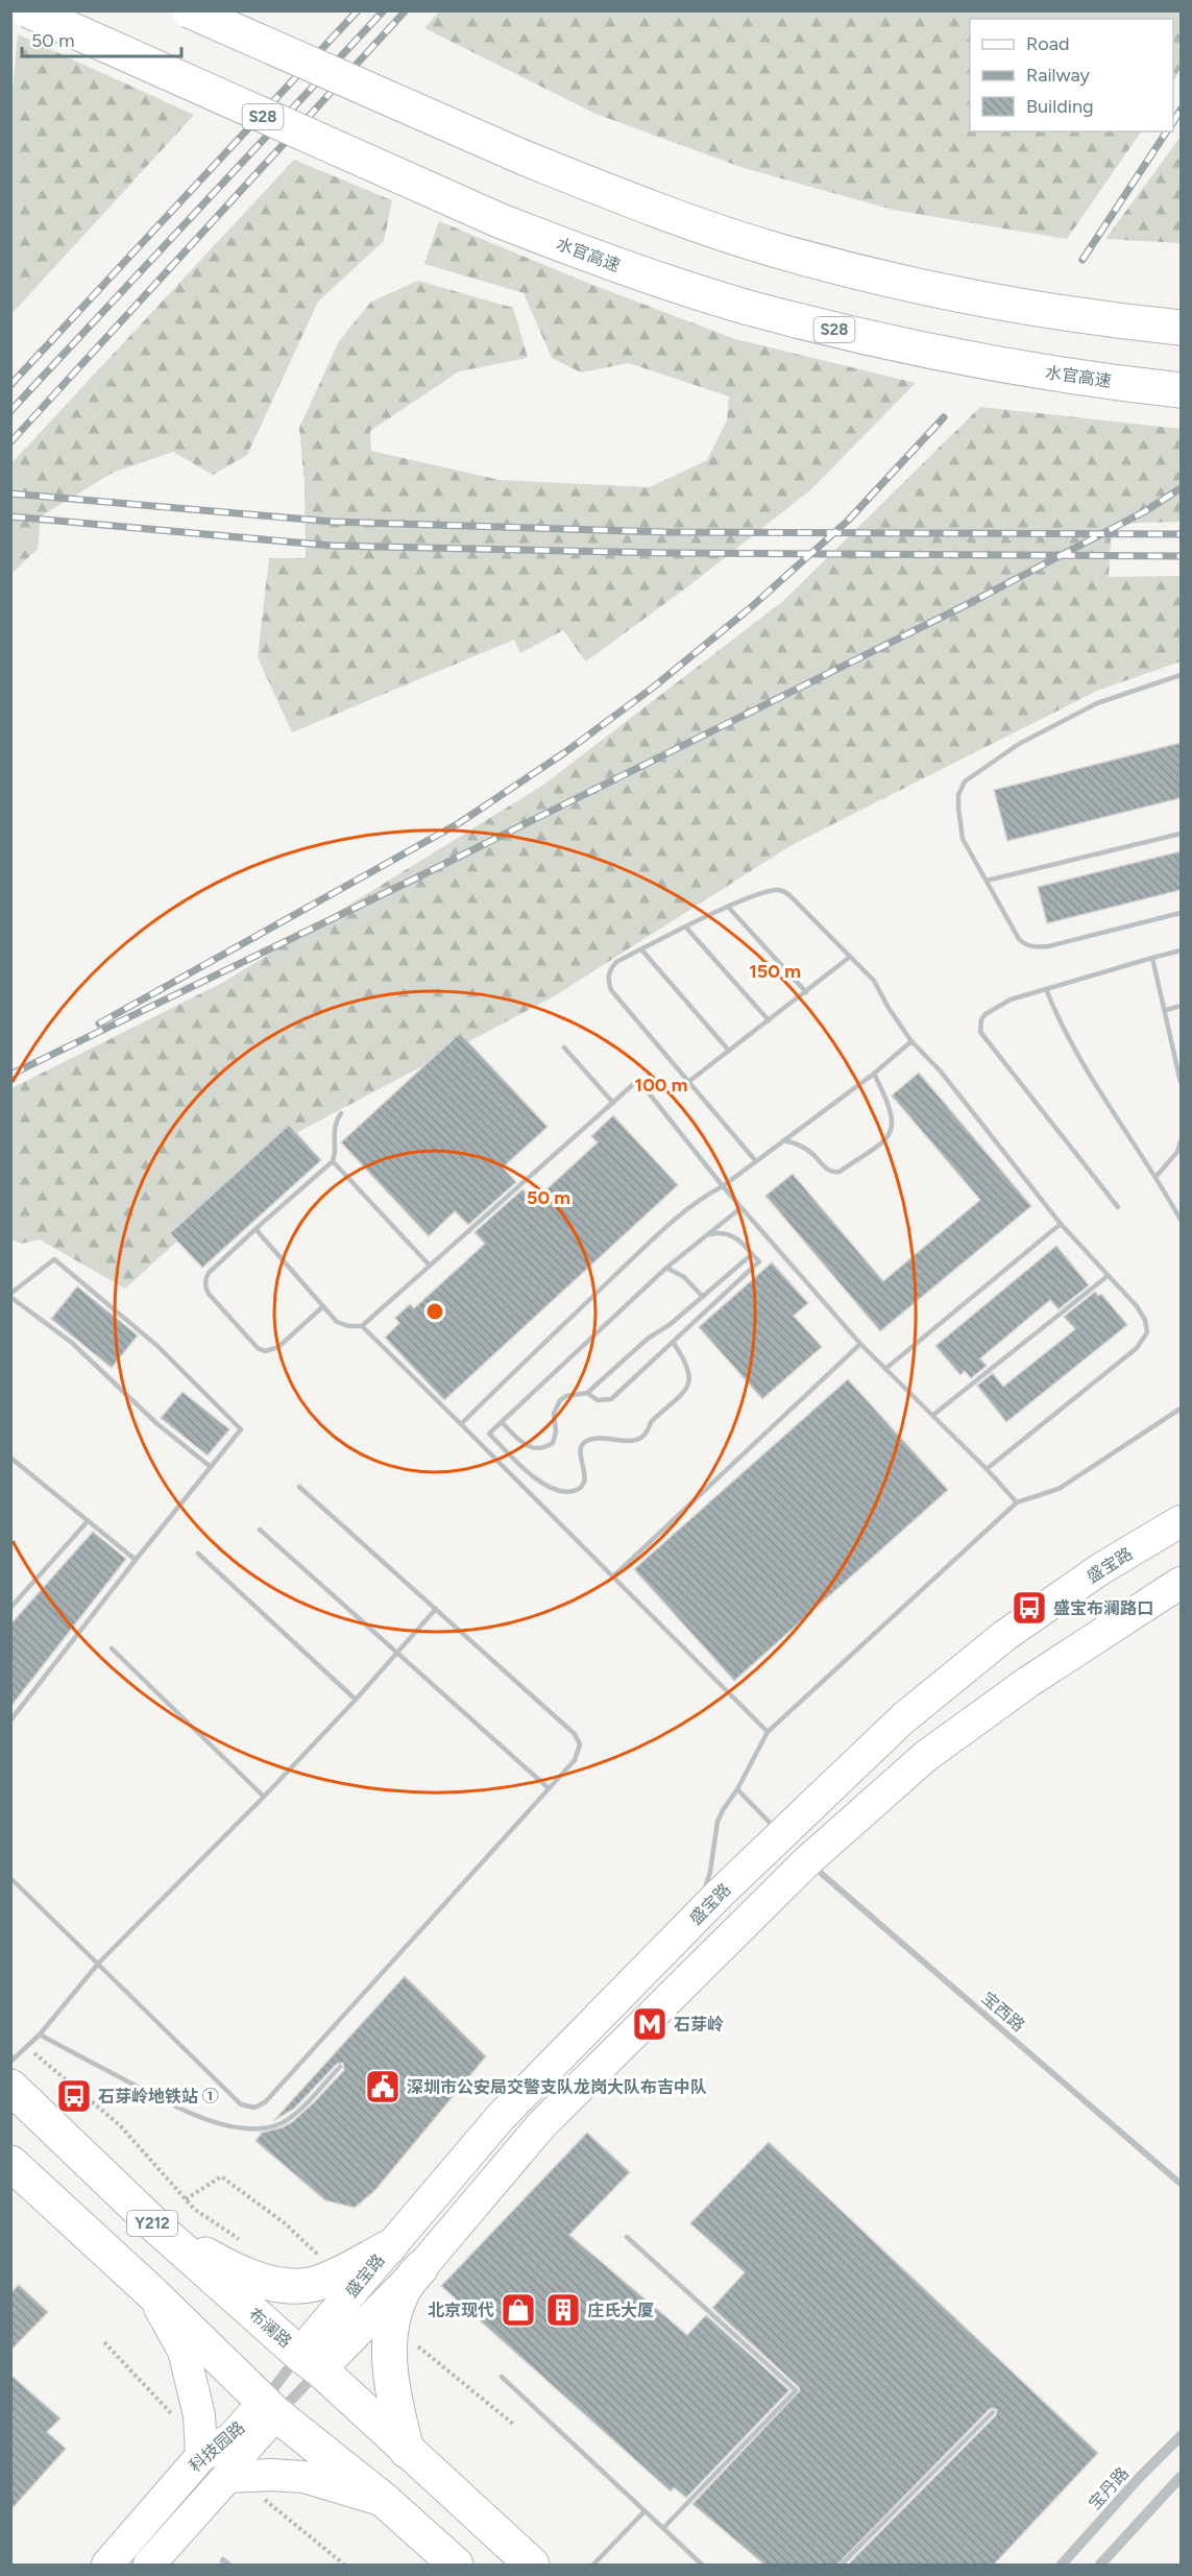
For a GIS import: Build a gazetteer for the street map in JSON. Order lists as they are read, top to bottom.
{
  "streets": {
    "main road": [
      "S28",
      "水官高速",
      "盛宝路",
      "Y212",
      "布澜路",
      "科技园路"
    ],
    "street": ["宝西路", "宝丹路"]
  },
  "crossings": [
    ["盛宝路", "宝西路"],
    ["盛宝路", "布澜路"],
    ["盛宝路", "科技园路"],
    ["Y212", "科技园路"],
    ["布澜路", "科技园路"]
  ],
  "places": {
    "bus stop": ["盛宝布澜路口", "石芽岭地铁站 ①"],
    "metro station": ["石芽岭"],
    "public building": ["深圳市公安局交警支队龙岗大队布吉中队"],
    "shop": ["北京现代"],
    "building": ["庄氏大厦"]
  },
  "legend": ["Road", "Railway", "Building"],
  "scale_bar": "50 m",
  "rings": ["150 m", "100 m", "50 m"]
}
